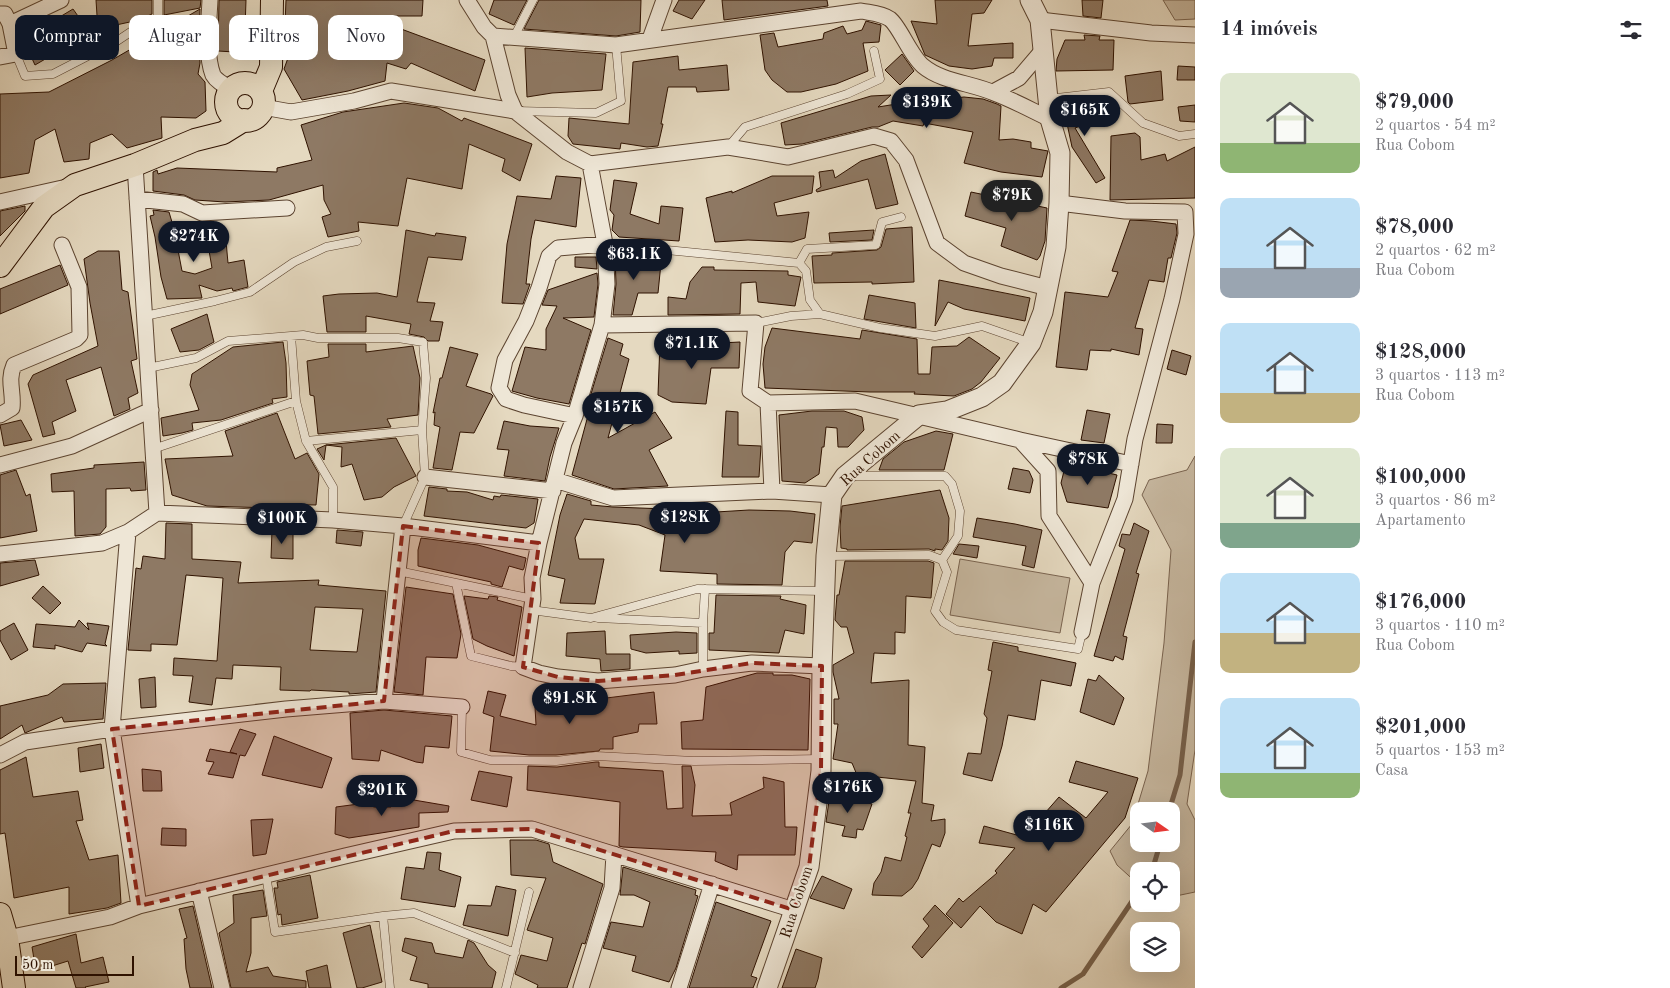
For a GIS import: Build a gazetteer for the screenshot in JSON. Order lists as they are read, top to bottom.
{
  "streets": {
    "street": ["Rua Cobom"]
  },
  "scale_bar": "50 m",
  "north": "right",
  "page": {
    "heading": "14 imóveis",
    "chip": [
      "Comprar",
      "Alugar",
      "Filtros",
      "Novo"
    ],
    "list": [
      {
        "name": "$79,000",
        "note": "2 quartos · 54 m² · Rua Cobom"
      },
      {
        "name": "$78,000",
        "note": "2 quartos · 62 m² · Rua Cobom"
      },
      {
        "name": "$128,000",
        "note": "3 quartos · 113 m² · Rua Cobom"
      },
      {
        "name": "$100,000",
        "note": "3 quartos · 86 m² · Apartamento"
      },
      {
        "name": "$176,000",
        "note": "3 quartos · 110 m² · Rua Cobom"
      },
      {
        "name": "$201,000",
        "note": "5 quartos · 153 m² · Casa"
      }
    ],
    "price": [
      "$139K",
      "$165K",
      "$79K",
      "$274K",
      "$63.1K",
      "$71.1K",
      "$157K",
      "$78K",
      "$128K",
      "$100K",
      "$91.8K",
      "$176K",
      "$201K",
      "$116K"
    ],
    "scale": "50 m"
  }
}
